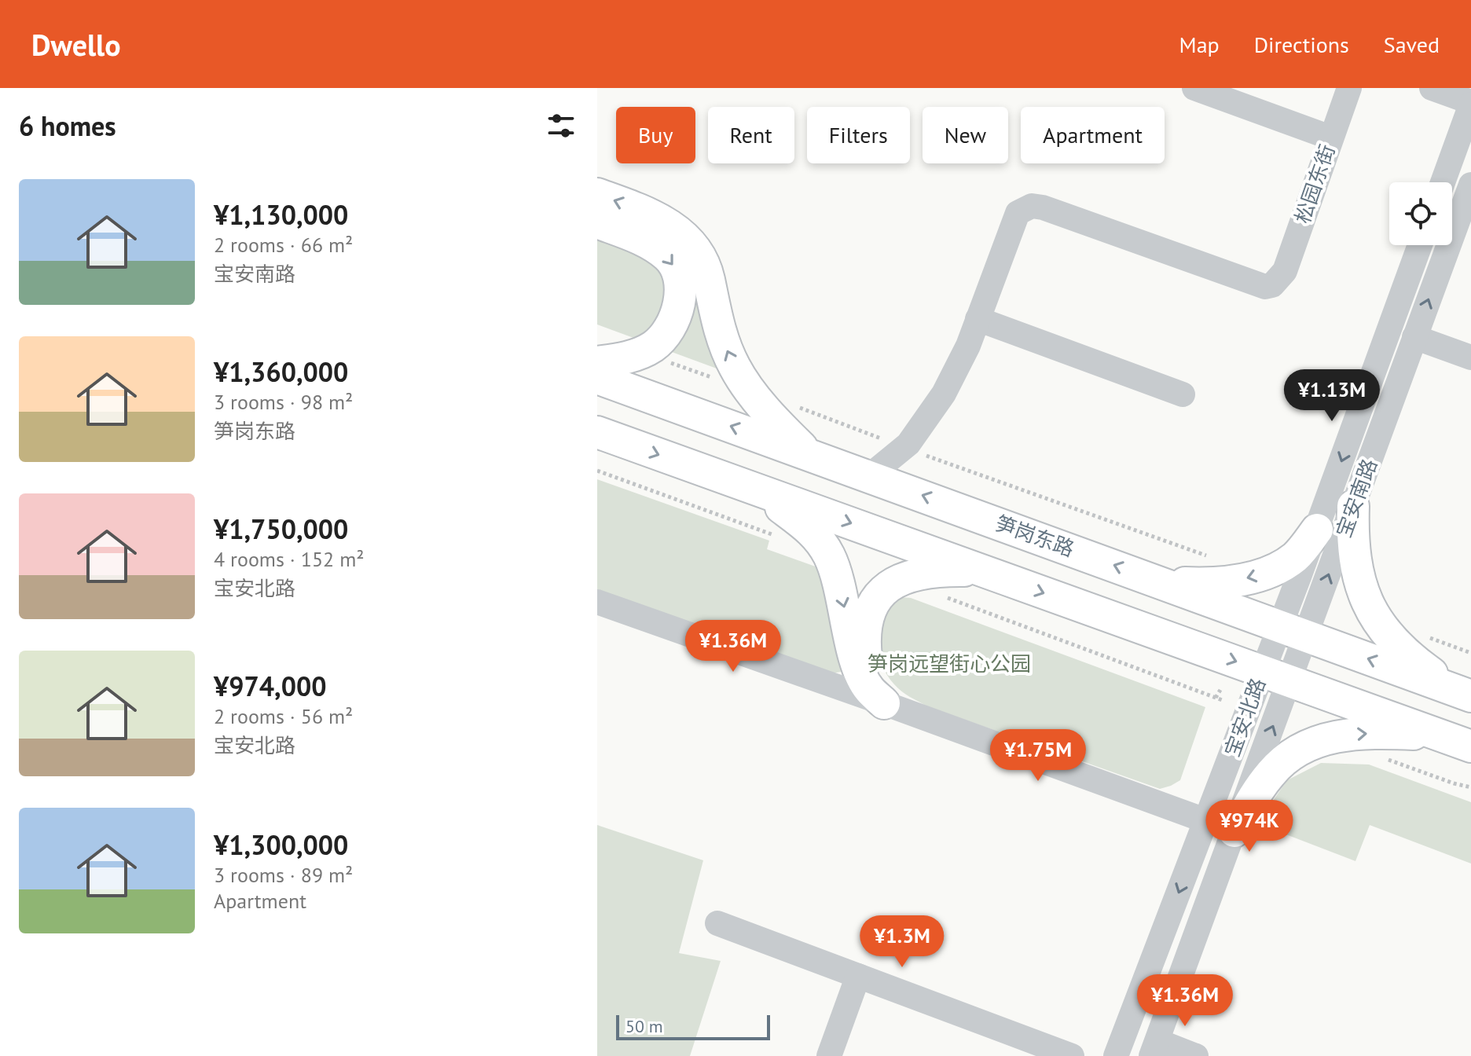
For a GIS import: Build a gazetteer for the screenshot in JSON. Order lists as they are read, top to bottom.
{
  "streets": {
    "main road": ["笋岗东路"],
    "street": ["松园东街", "宝安南路", "宝安北路"]
  },
  "crossings": [
    ["宝安南路", "笋岗东路"],
    ["宝安南路", "宝安北路"],
    ["笋岗东路", "宝安北路"]
  ],
  "parks": ["笋岗远望街心公园"],
  "scale_bar": "50 m",
  "page": {
    "header": "Dwello",
    "nav": ["Map", "Directions", "Saved"],
    "heading": "6 homes",
    "chip": [
      "Buy",
      "Rent",
      "Filters",
      "New",
      "Apartment"
    ],
    "list": [
      {
        "name": "¥1,130,000",
        "note": "2 rooms · 66 m² · 宝安南路"
      },
      {
        "name": "¥1,360,000",
        "note": "3 rooms · 98 m² · 笋岗东路"
      },
      {
        "name": "¥1,750,000",
        "note": "4 rooms · 152 m² · 宝安北路"
      },
      {
        "name": "¥974,000",
        "note": "2 rooms · 56 m² · 宝安北路"
      },
      {
        "name": "¥1,300,000",
        "note": "3 rooms · 89 m² · Apartment"
      }
    ],
    "price": [
      "¥1.13M",
      "¥1.36M",
      "¥1.75M",
      "¥974K",
      "¥1.3M",
      "¥1.36M"
    ],
    "scale": "50 m"
  }
}
